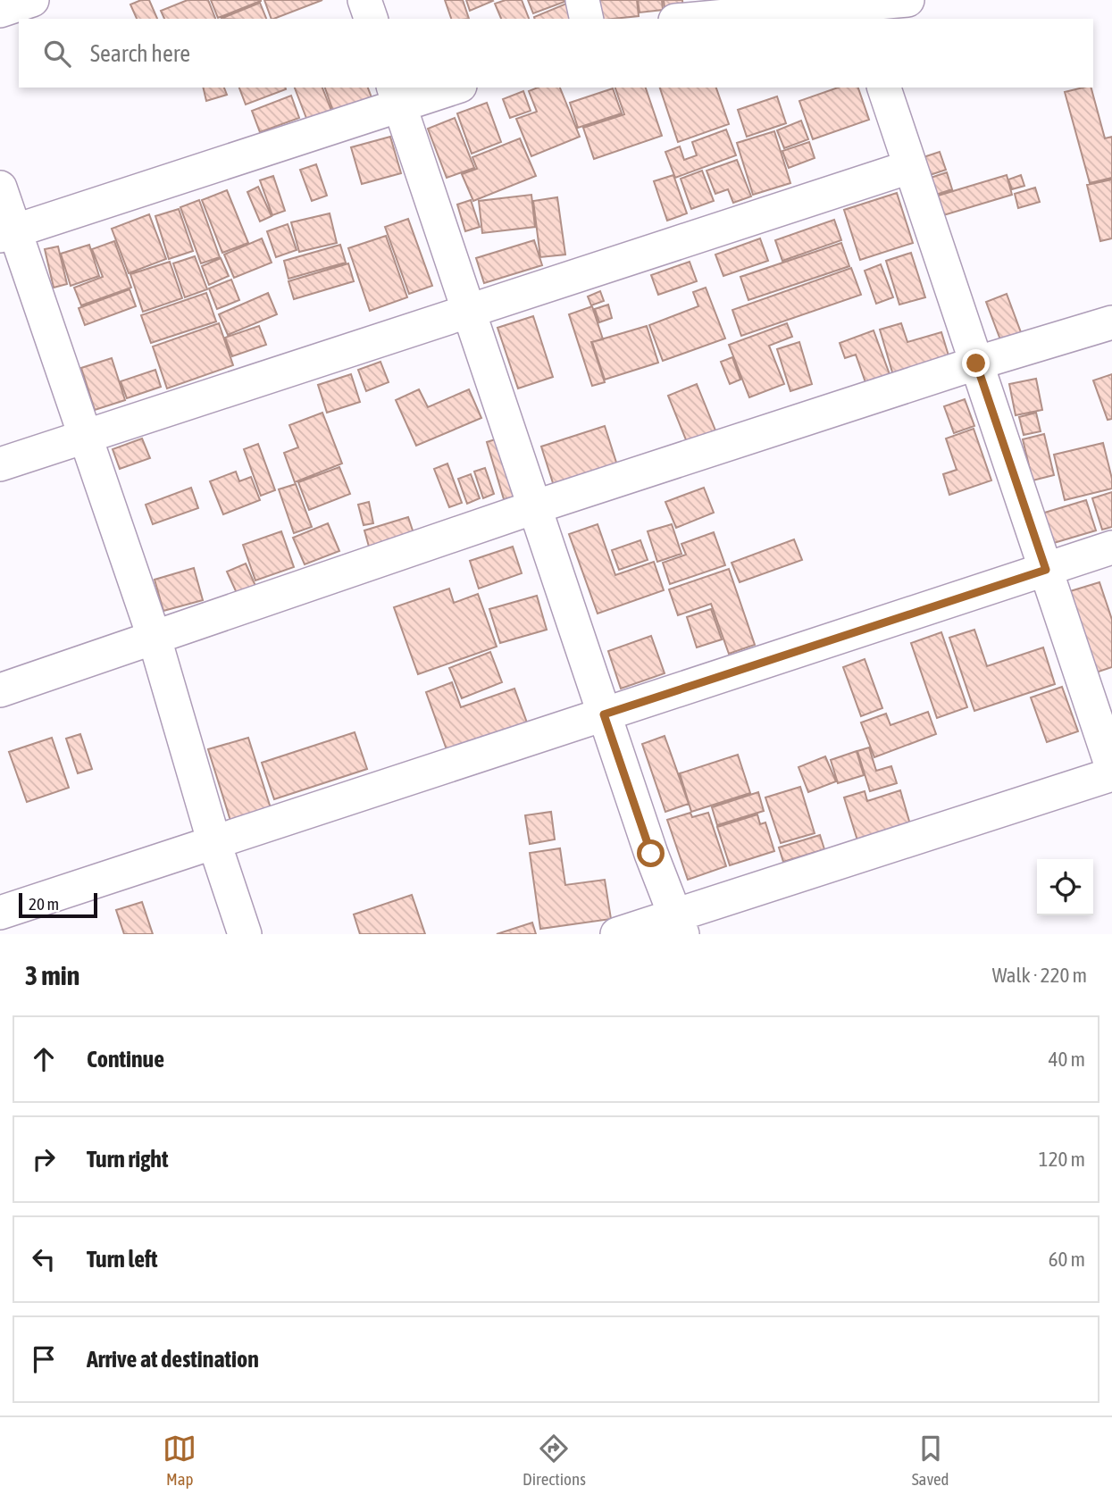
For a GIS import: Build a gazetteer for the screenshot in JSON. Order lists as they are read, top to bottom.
{
  "scale_bar": "20 m",
  "page": {
    "search": "Search here",
    "scale": "20 m",
    "heading": ["3 min", "Walk · 220 m"],
    "list": [
      ["Continue", "40 m"],
      ["Turn right", "120 m"],
      ["Turn left", "60 m"],
      "Arrive at destination"
    ],
    "nav": ["Map", "Directions", "Saved"]
  }
}
